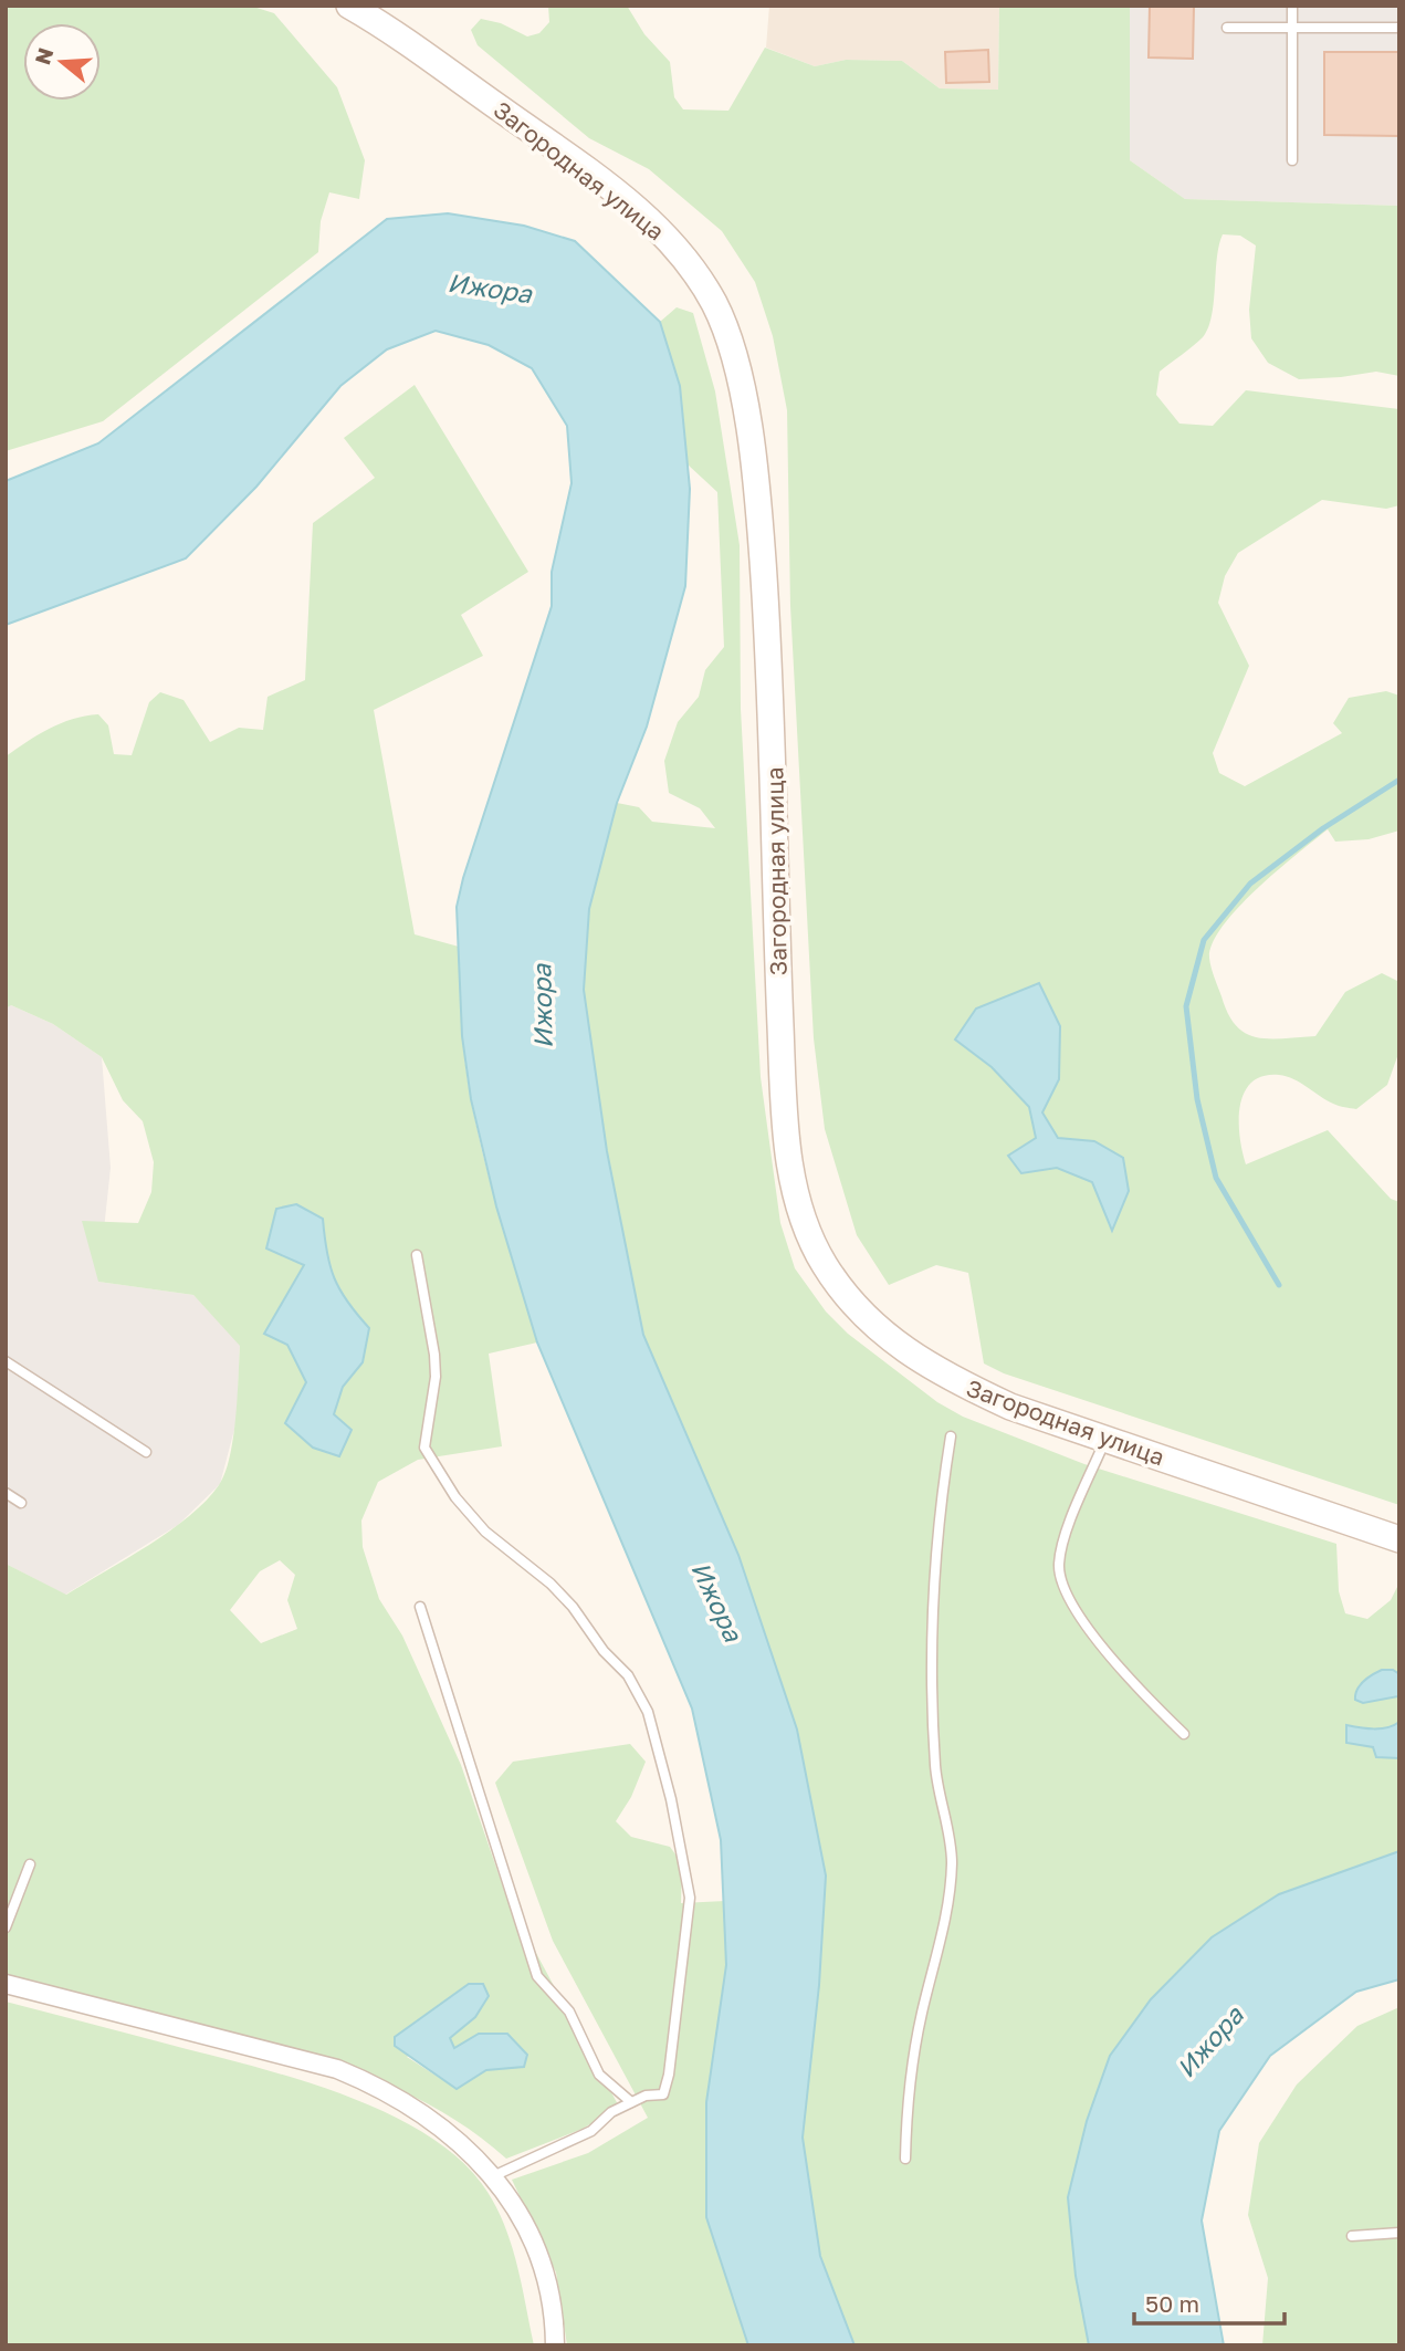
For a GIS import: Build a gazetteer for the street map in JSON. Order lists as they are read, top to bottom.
{
  "streets": {
    "main road": ["Загородная улица"]
  },
  "water": ["Ижора"],
  "scale_bar": "50 m",
  "north": "left"
}
